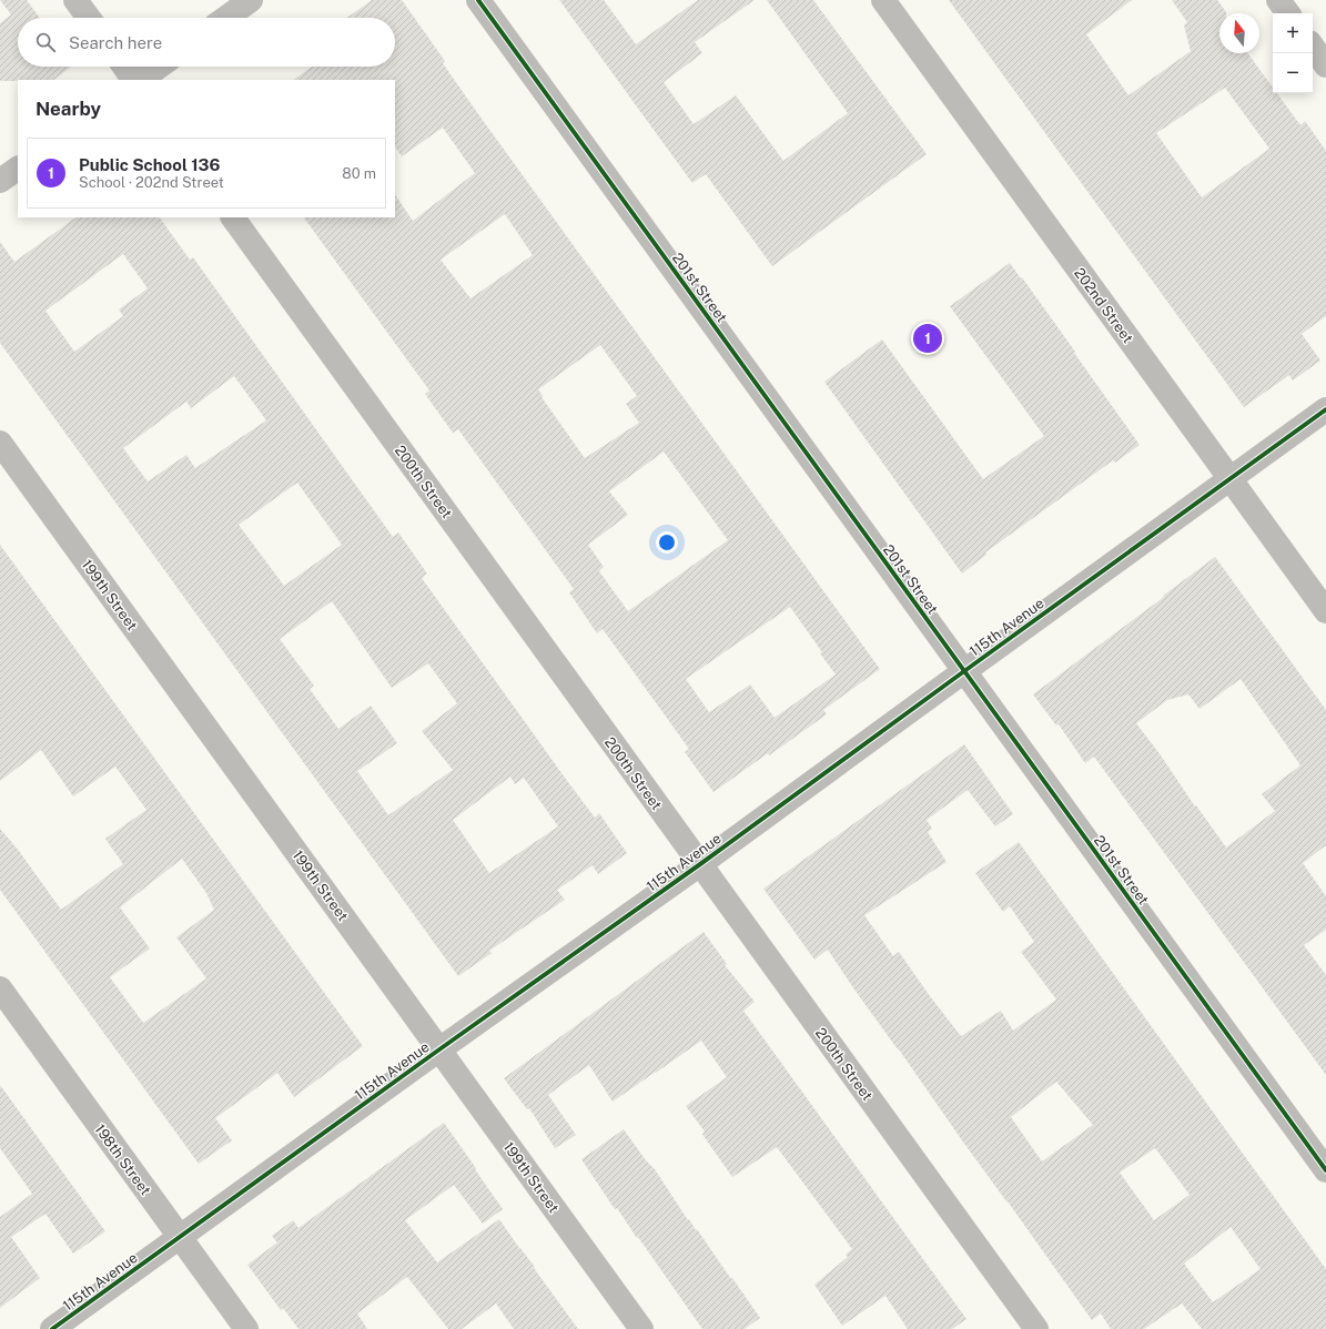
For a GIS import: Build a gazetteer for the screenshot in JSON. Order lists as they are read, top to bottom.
{
  "streets": {
    "street": [
      "201st Street",
      "202nd Street",
      "200th Street",
      "199th Street",
      "115th Avenue",
      "198th Street"
    ]
  },
  "crossings": [
    ["201st Street", "115th Avenue"],
    ["202nd Street", "115th Avenue"],
    ["200th Street", "115th Avenue"],
    ["199th Street", "115th Avenue"],
    ["115th Avenue", "198th Street"]
  ],
  "north": "top",
  "page": {
    "map_buttons": ["+", "−"],
    "search": "Search here",
    "heading": "Nearby",
    "list": [
      {
        "mark": "1",
        "name": "Public School 136",
        "note": "School · 202nd Street",
        "value": "80 m"
      }
    ],
    "pins": "1"
  }
}
